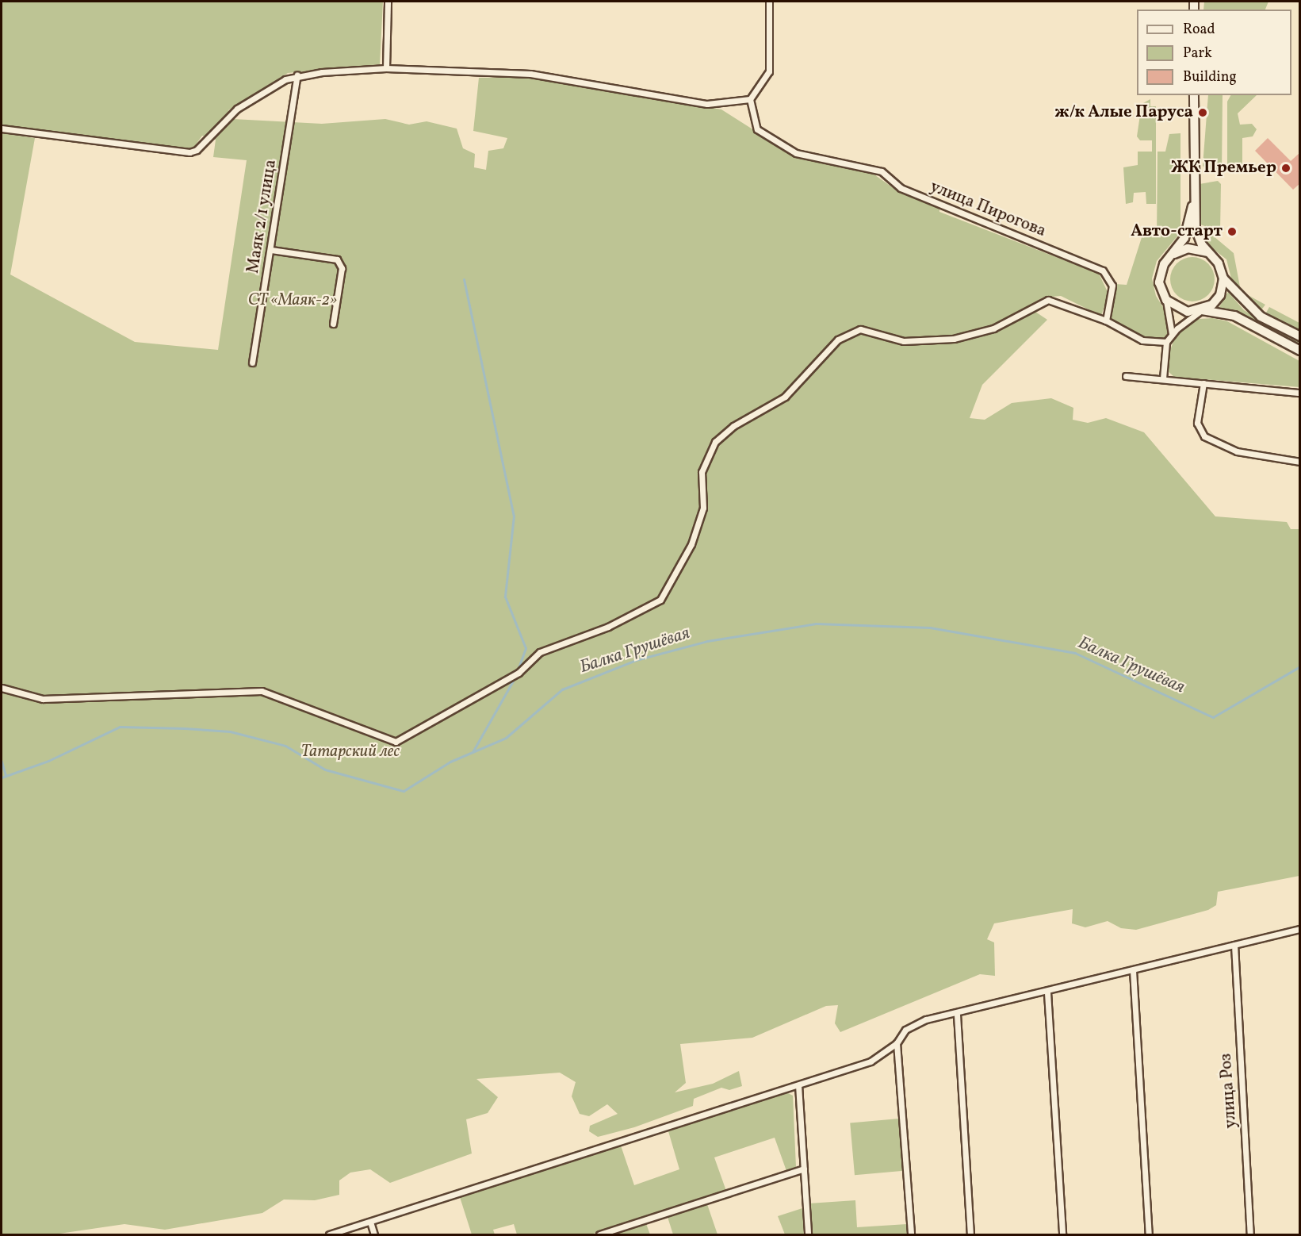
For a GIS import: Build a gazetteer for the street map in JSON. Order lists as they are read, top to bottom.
{
  "streets": {
    "street": ["улица Пирогова", "Маяк 2/1 улица", "улица Роз"]
  },
  "water": ["Балка Грушёвая"],
  "parks": ["СТ «Маяк-2»", "Татарский лес"],
  "places": ["ж/к Алые Паруса", "ЖК Премьер", "Авто-старт"],
  "legend": ["Road", "Park", "Building"]
}
